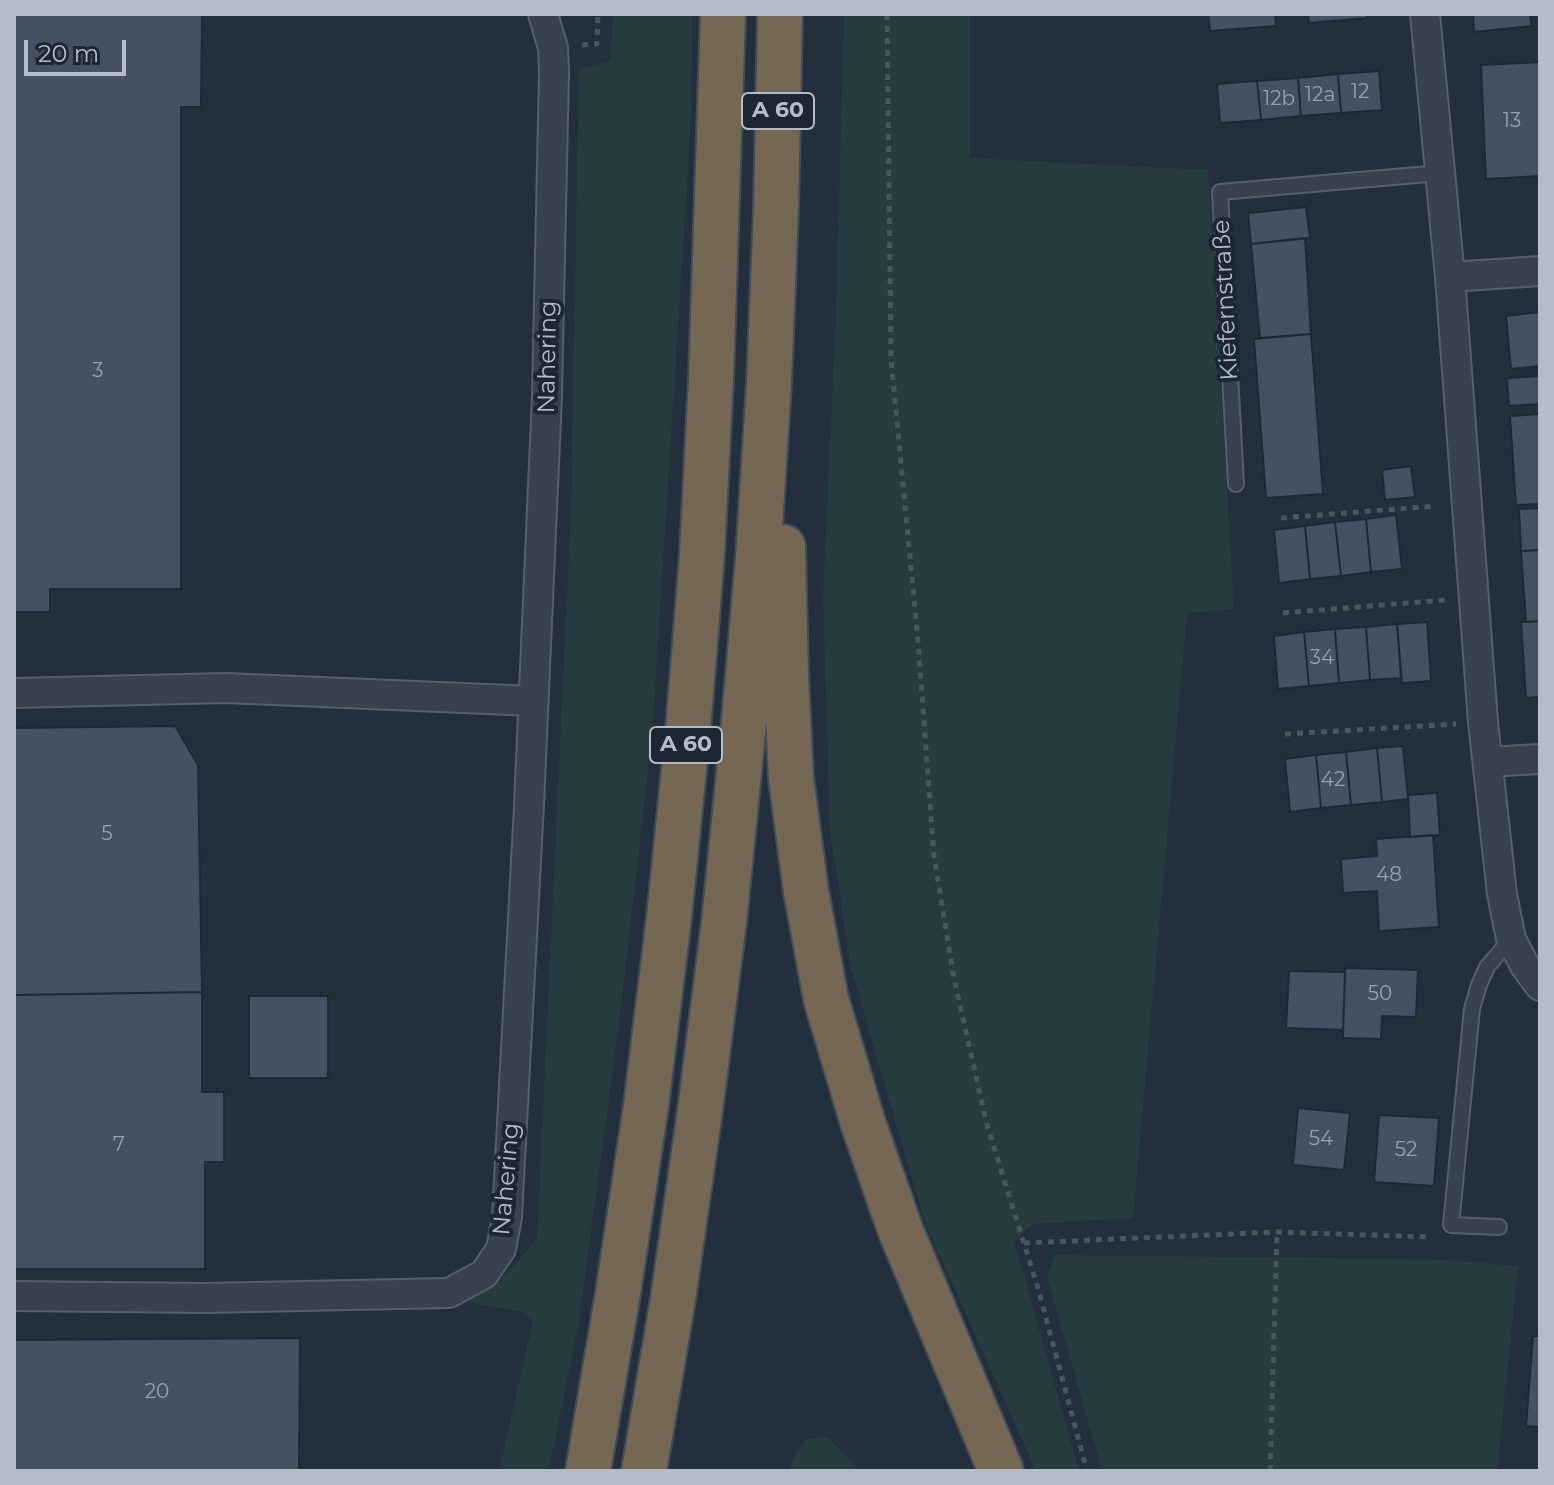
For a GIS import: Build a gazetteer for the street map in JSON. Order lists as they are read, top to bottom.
{
  "streets": {
    "highway": ["A 60"],
    "street": ["Nahering"],
    "lane": ["Kiefernstraße"]
  },
  "house_numbers": [
    "12",
    "12a",
    "12b",
    "13",
    "3",
    "34",
    "42",
    "5",
    "48",
    "50",
    "54",
    "7",
    "52",
    "20"
  ],
  "scale_bar": "20 m"
}
